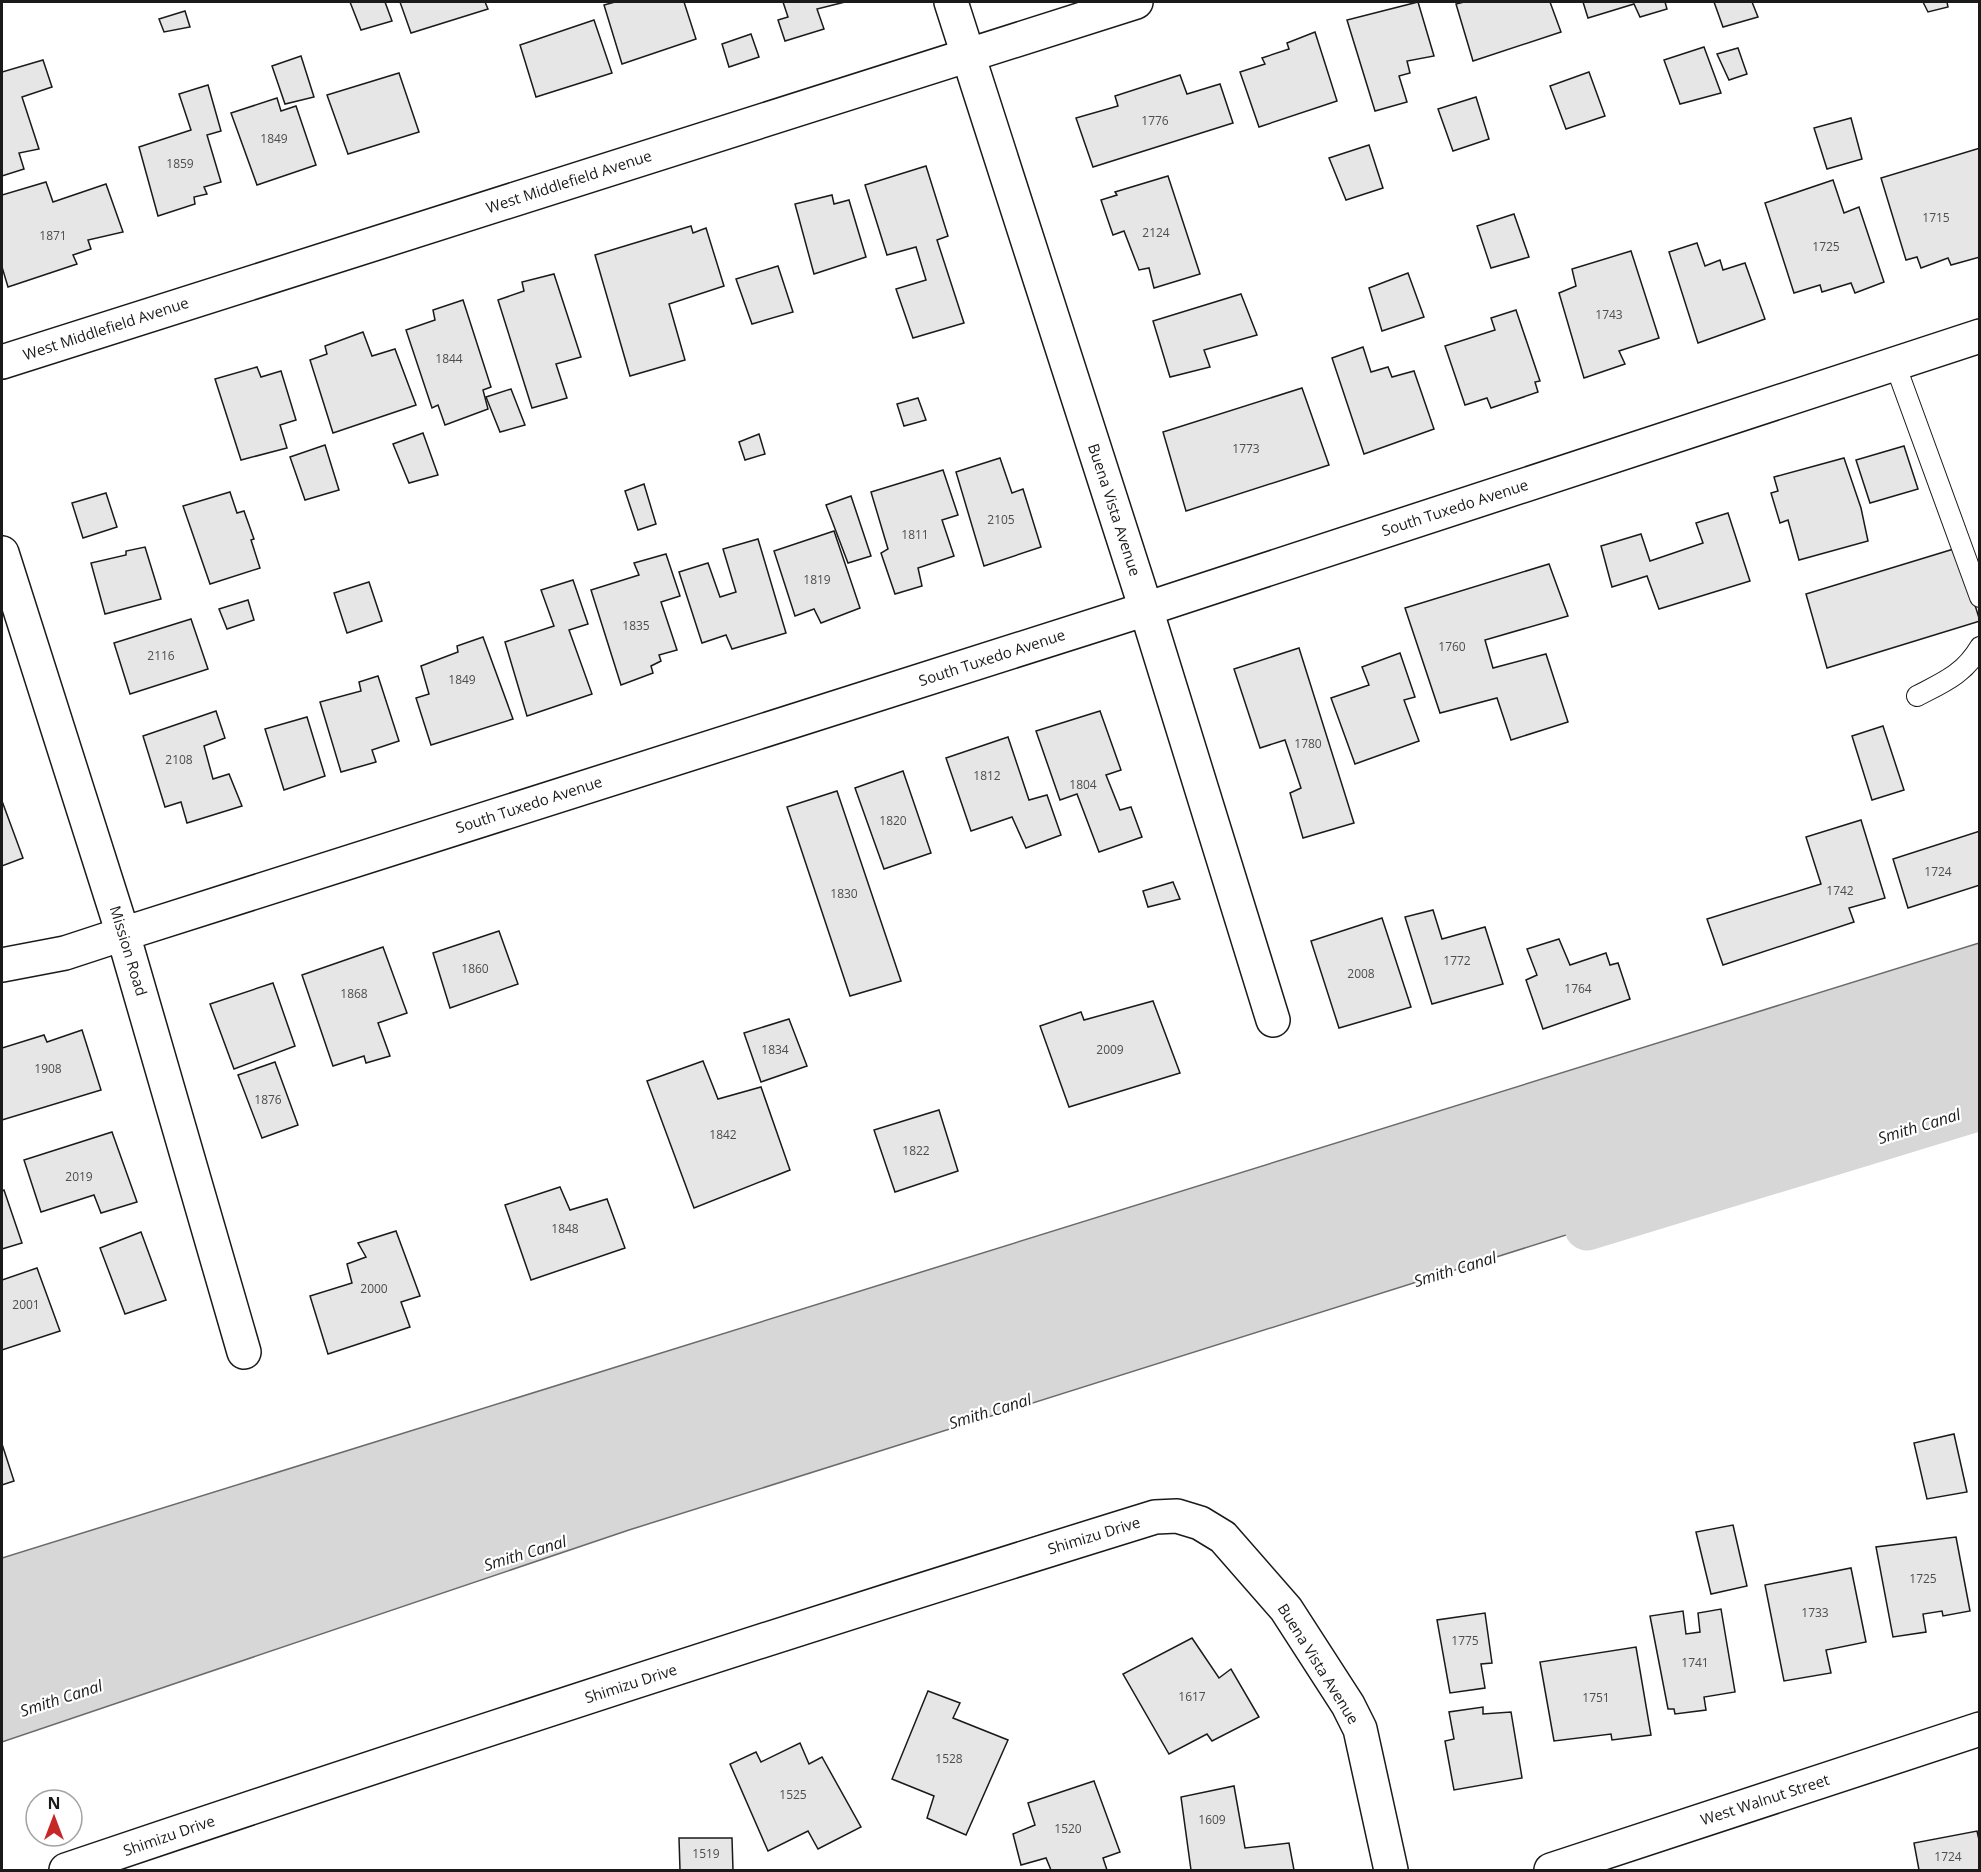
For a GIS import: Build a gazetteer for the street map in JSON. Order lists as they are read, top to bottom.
{
  "streets": {
    "street": [
      "West Middlefield Avenue",
      "South Tuxedo Avenue",
      "Buena Vista Avenue",
      "Mission Road",
      "Shimizu Drive",
      "West Walnut Street"
    ]
  },
  "crossings": [
    ["West Middlefield Avenue", "Buena Vista Avenue"],
    ["South Tuxedo Avenue", "Buena Vista Avenue"],
    ["South Tuxedo Avenue", "Mission Road"],
    ["Buena Vista Avenue", "Shimizu Drive"]
  ],
  "water": ["Smith Canal"],
  "house_numbers": [
    "1776",
    "1849",
    "1859",
    "1715",
    "2124",
    "1871",
    "1725",
    "1743",
    "1844",
    "1773",
    "2105",
    "1811",
    "1819",
    "1835",
    "1760",
    "2116",
    "1849",
    "1780",
    "2108",
    "1812",
    "1804",
    "1820",
    "1724",
    "1742",
    "1830",
    "1772",
    "1860",
    "2008",
    "1764",
    "1868",
    "1834",
    "2009",
    "1908",
    "1876",
    "1842",
    "1822",
    "2019",
    "1848",
    "2000",
    "2001",
    "1725",
    "1733",
    "1775",
    "1741",
    "1617",
    "1751",
    "1528",
    "1525",
    "1609",
    "1520",
    "1519",
    "1724"
  ],
  "north": "top"
}
